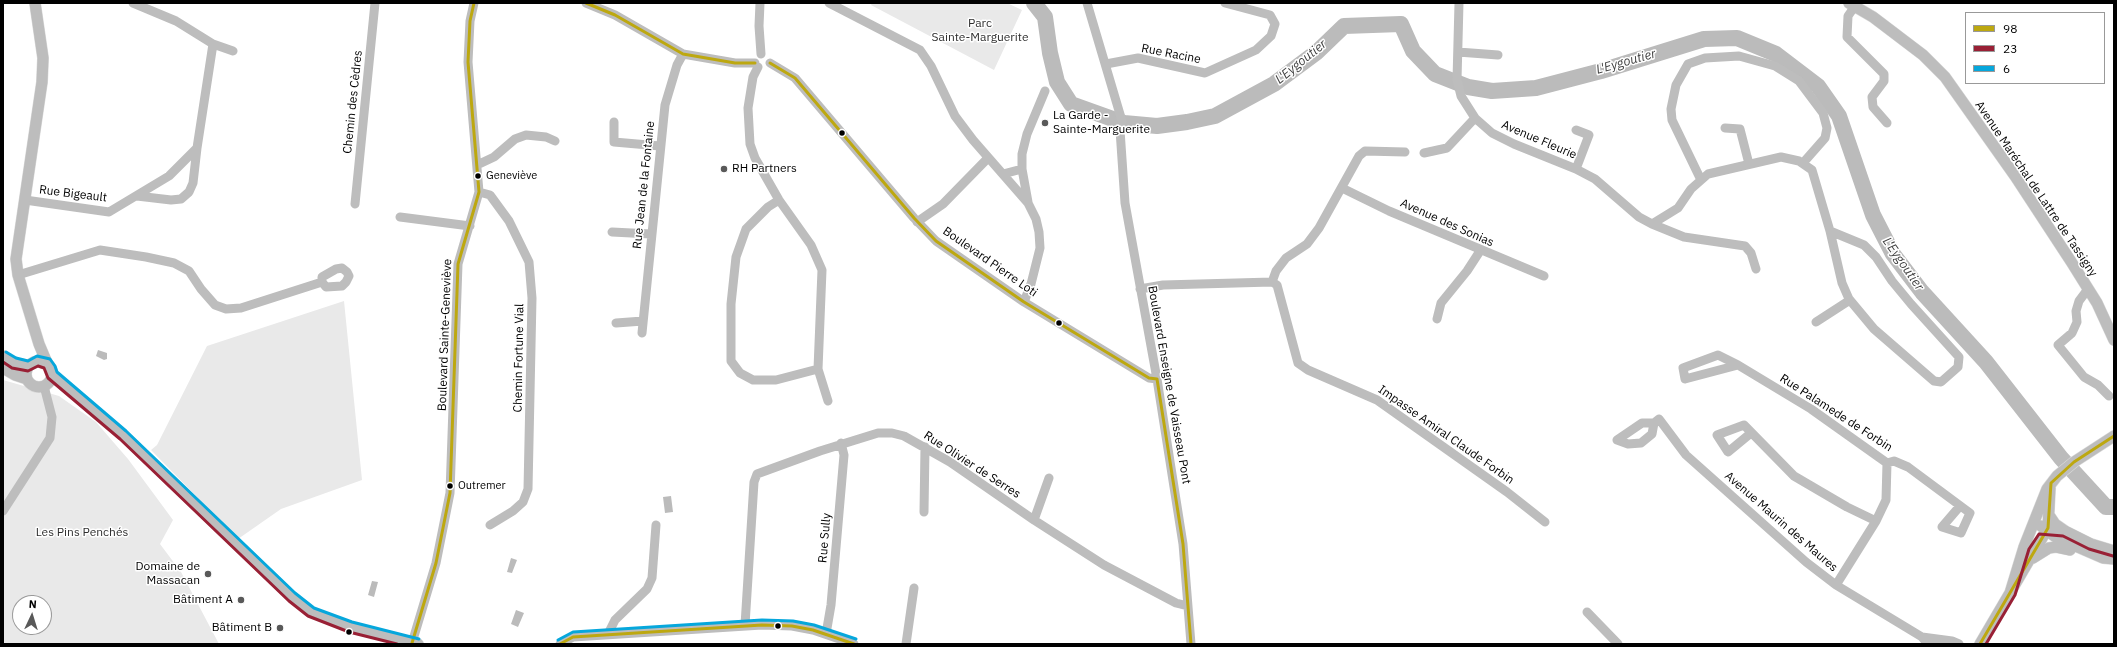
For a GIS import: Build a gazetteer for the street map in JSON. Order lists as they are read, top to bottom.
{
  "streets": {
    "main road": ["Avenue Maréchal de Lattre de Tassigny"],
    "street": [
      "Rue Racine",
      "Chemin des Cèdres",
      "Avenue Fleurie",
      "Rue Jean de la Fontaine",
      "Rue Bigeault",
      "Avenue des Sonias",
      "Boulevard Pierre Loti",
      "Boulevard Sainte-Geneviève",
      "Chemin Fortune Vial",
      "Boulevard Enseigne de Vaisseau Pont",
      "Rue Palamede de Forbin",
      "Impasse Amiral Claude Forbin",
      "Rue Olivier de Serres",
      "Avenue Maurin des Maures",
      "Rue Sully"
    ]
  },
  "crossings": [
    ["Rue Racine", "Boulevard Enseigne de Vaisseau Pont"],
    ["Boulevard Pierre Loti", "Boulevard Enseigne de Vaisseau Pont"],
    ["Boulevard Sainte-Geneviève", "Chemin Fortune Vial"],
    ["Boulevard Enseigne de Vaisseau Pont", "Rue Olivier de Serres"],
    ["Rue Olivier de Serres", "Rue Sully"]
  ],
  "water": ["L'Eygoutier"],
  "parks": ["Parc Sainte-Marguerite", "Les Pins Penchés"],
  "places": [
    "La Garde - Sainte-Marguerite",
    "RH Partners",
    "Geneviève",
    "Outremer",
    "Domaine de Massacan",
    "Bâtiment A",
    "Bâtiment B"
  ],
  "lines": ["transit line 98", "transit line 6", "transit line 23"],
  "legend": ["98", "23", "6"],
  "north": "top"
}
